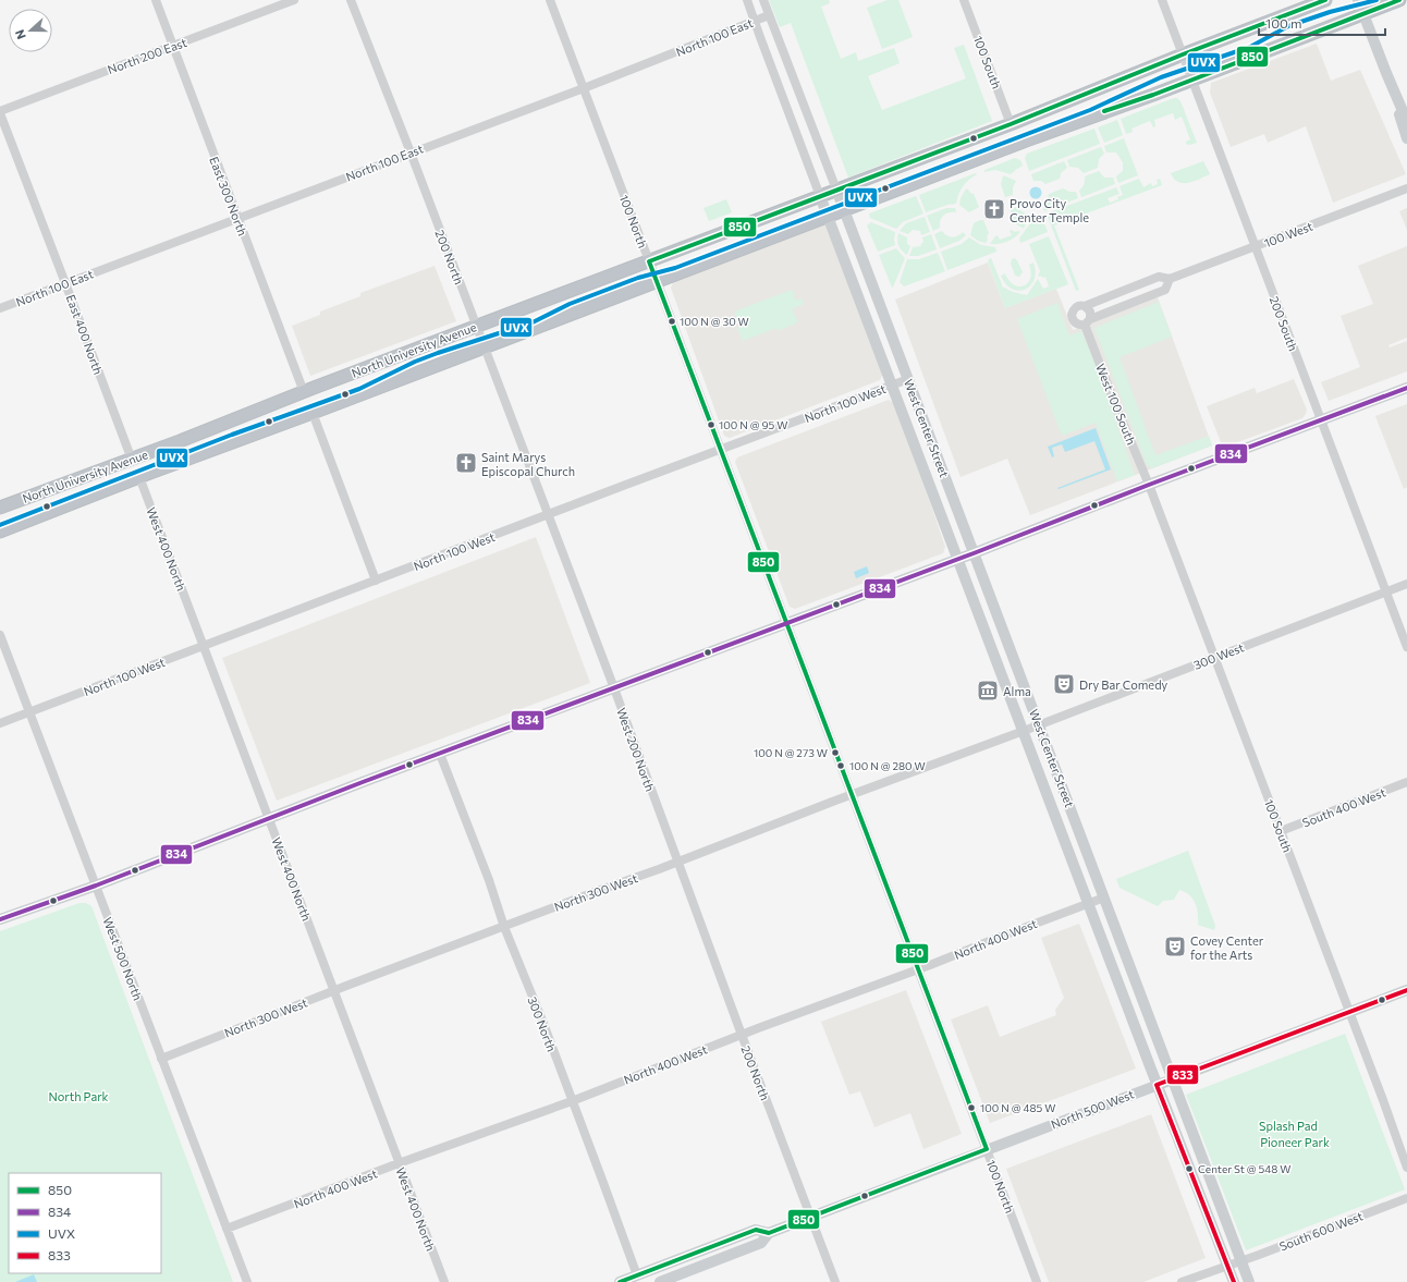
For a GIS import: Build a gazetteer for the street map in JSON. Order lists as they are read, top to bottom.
{
  "streets": {
    "highway": ["North University Avenue"],
    "main road": ["West Center Street", "North 500 West"],
    "street": [
      "North 100 East",
      "North 200 East",
      "100 South",
      "East 300 North",
      "100 North",
      "100 West",
      "200 North",
      "200 South",
      "East 400 North",
      "North 100 West",
      "West 100 South",
      "West 400 North",
      "300 West",
      "West 200 North",
      "South 400 West",
      "North 300 West",
      "North 400 West",
      "West 500 North",
      "300 North",
      "South 600 West"
    ]
  },
  "crossings": [
    ["North 100 East", "East 300 North"],
    ["North 100 East", "100 North"],
    ["North 100 East", "200 North"],
    ["North 100 East", "East 400 North"],
    ["North 200 East", "East 300 North"],
    ["North 200 East", "East 400 North"],
    ["100 South", "North University Avenue"],
    ["100 South", "West 100 South"],
    ["100 South", "300 West"],
    ["100 South", "South 400 West"],
    ["100 South", "North 500 West"],
    ["East 300 North", "North University Avenue"],
    ["100 North", "North University Avenue"],
    ["100 North", "North 100 West"],
    ["100 North", "North 300 West"],
    ["100 North", "North 400 West"],
    ["100 North", "North 500 West"],
    ["100 West", "200 South"],
    ["200 North", "North University Avenue"],
    ["200 North", "North 100 West"],
    ["200 North", "West 200 North"],
    ["200 North", "North 300 West"],
    ["200 North", "North 400 West"],
    ["200 North", "North 500 West"],
    ["200 South", "North University Avenue"],
    ["200 South", "300 West"],
    ["East 400 North", "North University Avenue"],
    ["North University Avenue", "West Center Street"],
    ["North University Avenue", "West 400 North"],
    ["North 100 West", "West Center Street"],
    ["North 100 West", "West 400 North"],
    ["North 100 West", "West 200 North"],
    ["North 100 West", "West 500 North"],
    ["West Center Street", "300 West"],
    ["West Center Street", "North 300 West"],
    ["West Center Street", "North 400 West"],
    ["West Center Street", "North 500 West"],
    ["West Center Street", "South 600 West"],
    ["West 400 North", "North 300 West"],
    ["West 400 North", "North 400 West"],
    ["300 West", "North 300 West"],
    ["West 200 North", "North 300 West"],
    ["North 300 West", "West 500 North"],
    ["North 300 West", "300 North"],
    ["North 400 West", "West 500 North"],
    ["North 400 West", "300 North"],
    ["300 North", "North 500 West"]
  ],
  "parks": ["North Park", "Splash Pad", "Pioneer Park"],
  "places": {
    "church": ["Provo City Center Temple", "Saint Marys Episcopal Church"],
    "other": [
      "100 N @ 30 W",
      "100 N @ 95 W",
      "100 N @ 273 W",
      "100 N @ 280 W",
      "100 N @ 485 W",
      "Center St @ 548 W"
    ],
    "theatre": ["Dry Bar Comedy", "Covey Center for the Arts"],
    "museum": ["Alma"]
  },
  "lines": [
    "transit line 850",
    "transit line UVX",
    "transit line 834",
    "transit line 833"
  ],
  "legend": [
    "850",
    "834",
    "UVX",
    "833"
  ],
  "scale_bar": "100 m",
  "north": "left"
}
